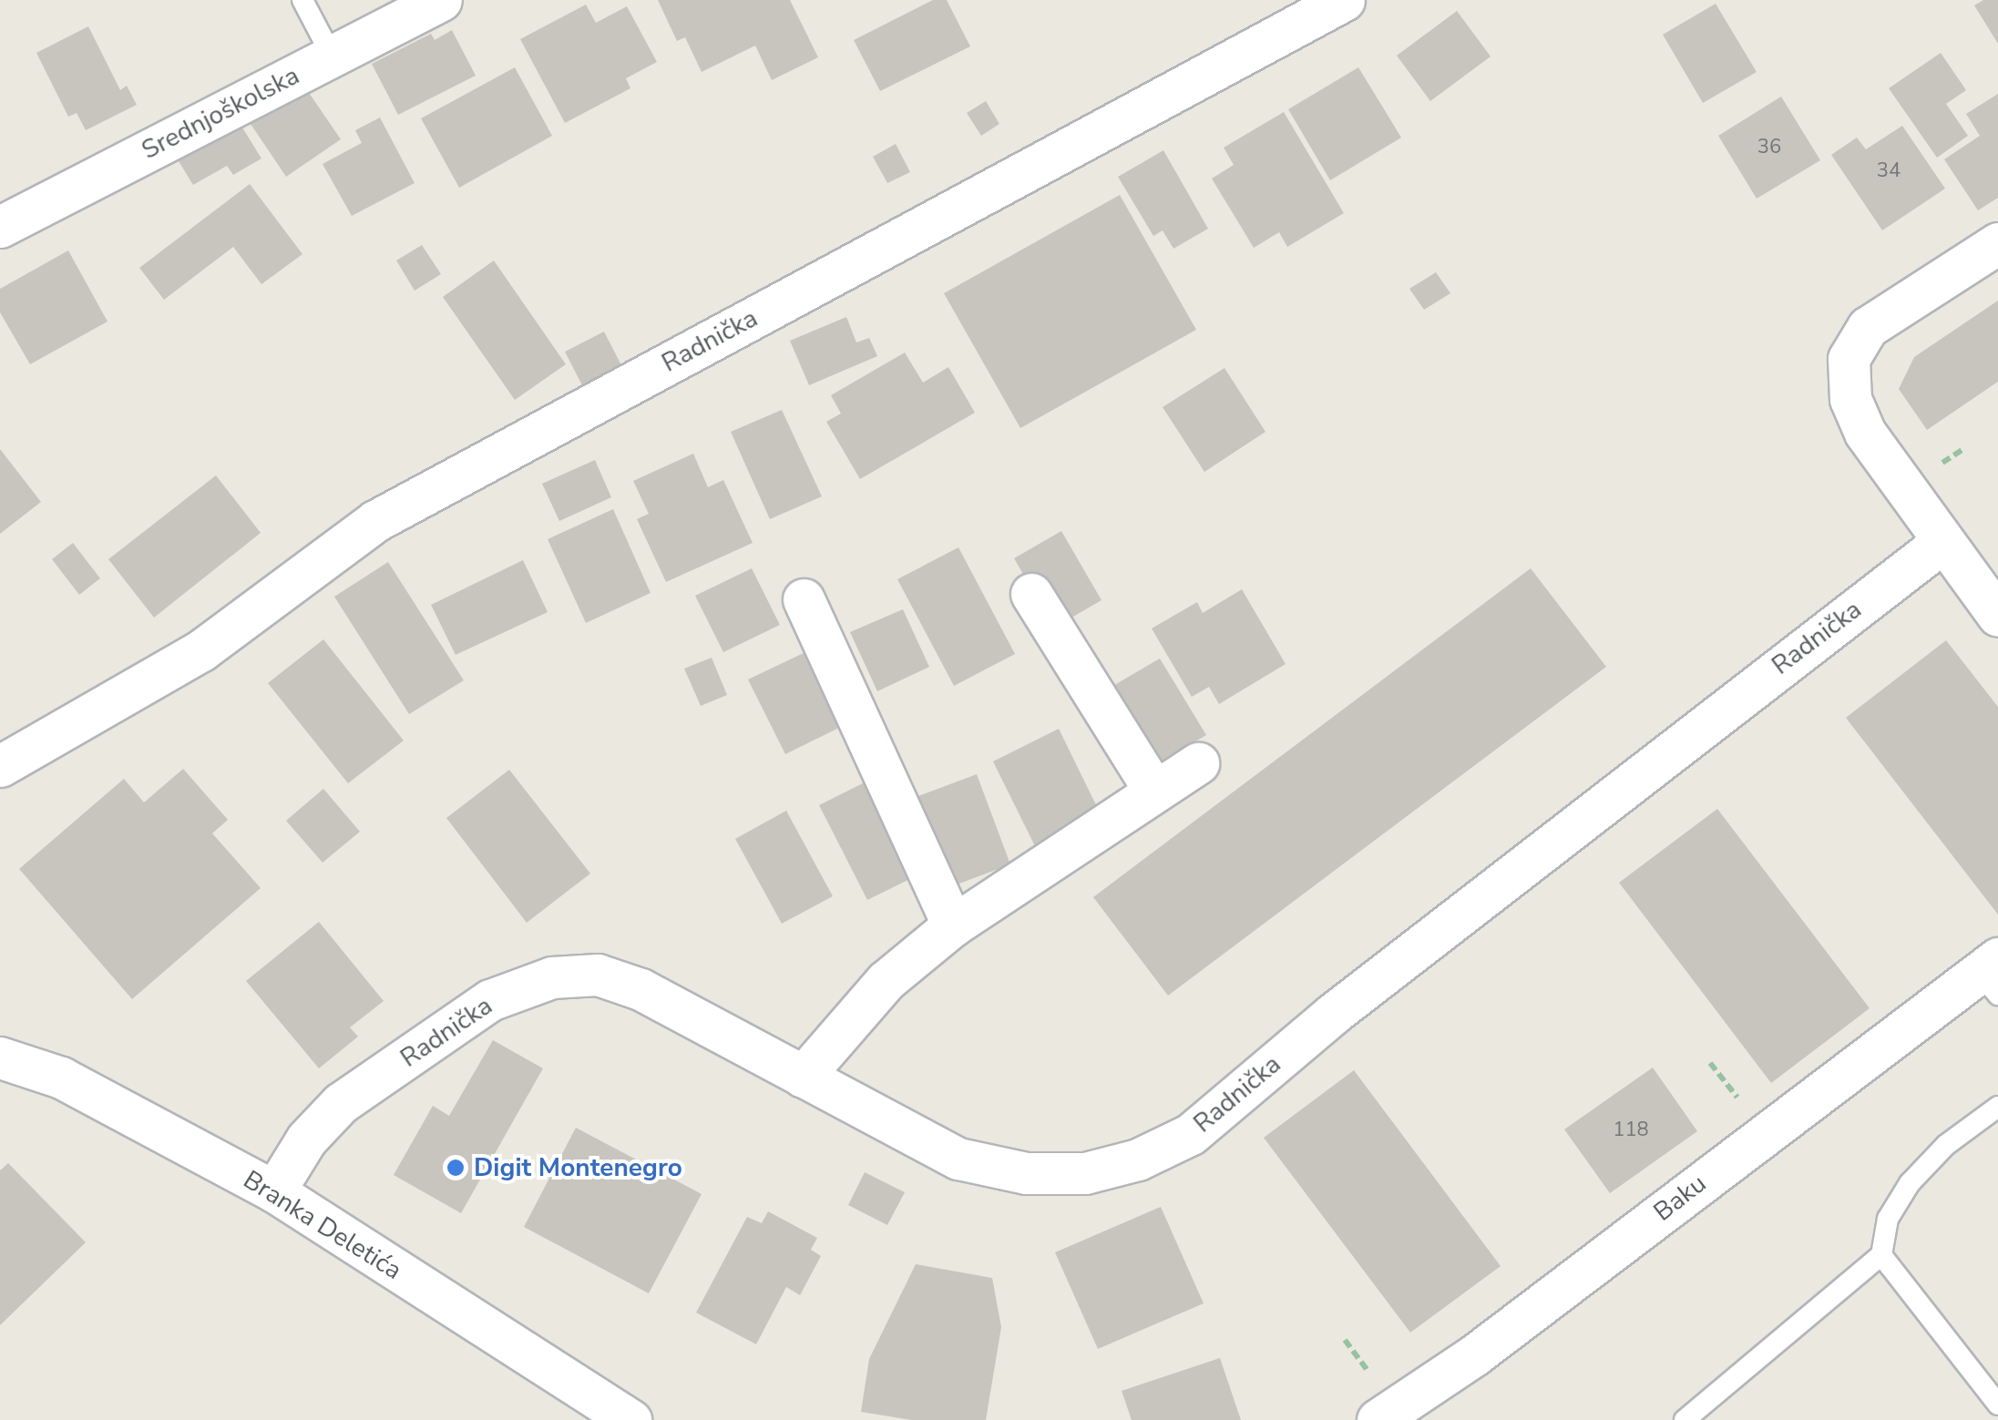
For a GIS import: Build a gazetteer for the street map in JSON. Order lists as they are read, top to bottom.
{
  "streets": {
    "street": [
      "Srednjoškolska",
      "Radnička",
      "Baku",
      "Branka Deletića"
    ]
  },
  "crossings": [
    ["Radnička", "Branka Deletića"]
  ],
  "places": ["Digit Montenegro"],
  "house_numbers": ["36", "34", "118"]
}
